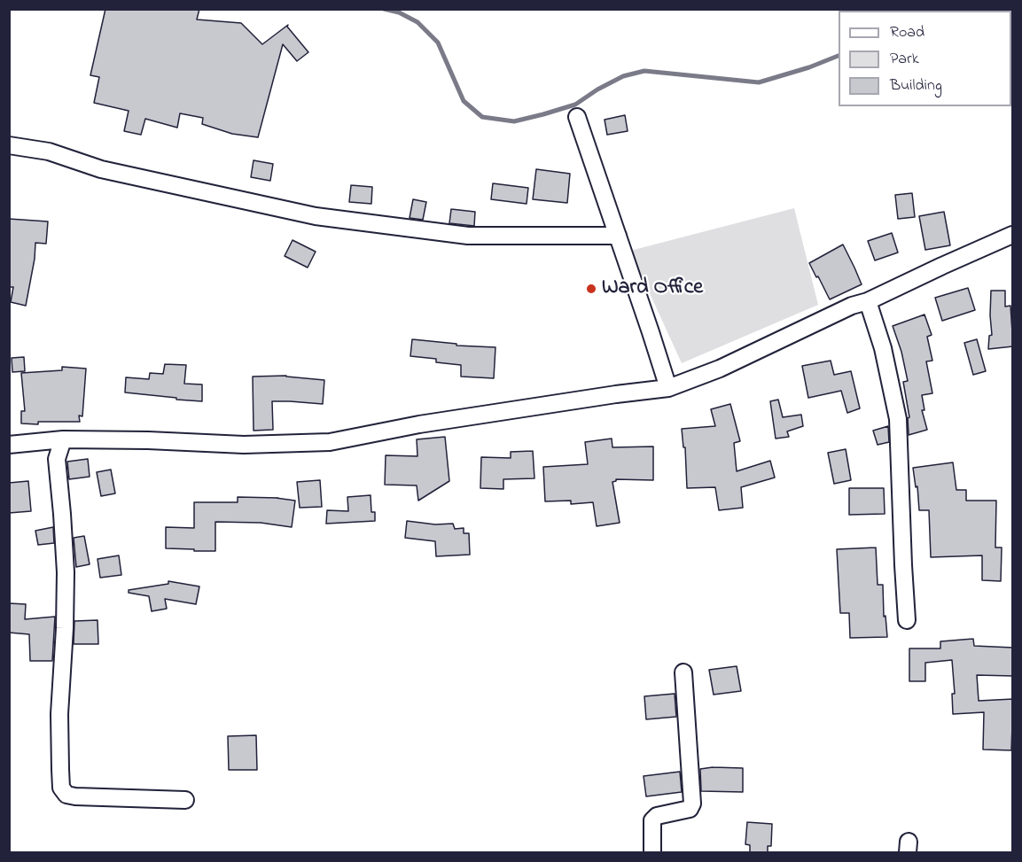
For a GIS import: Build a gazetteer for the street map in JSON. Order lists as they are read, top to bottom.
{
  "places": ["Ward Office"],
  "legend": ["Road", "Park", "Building"]
}
